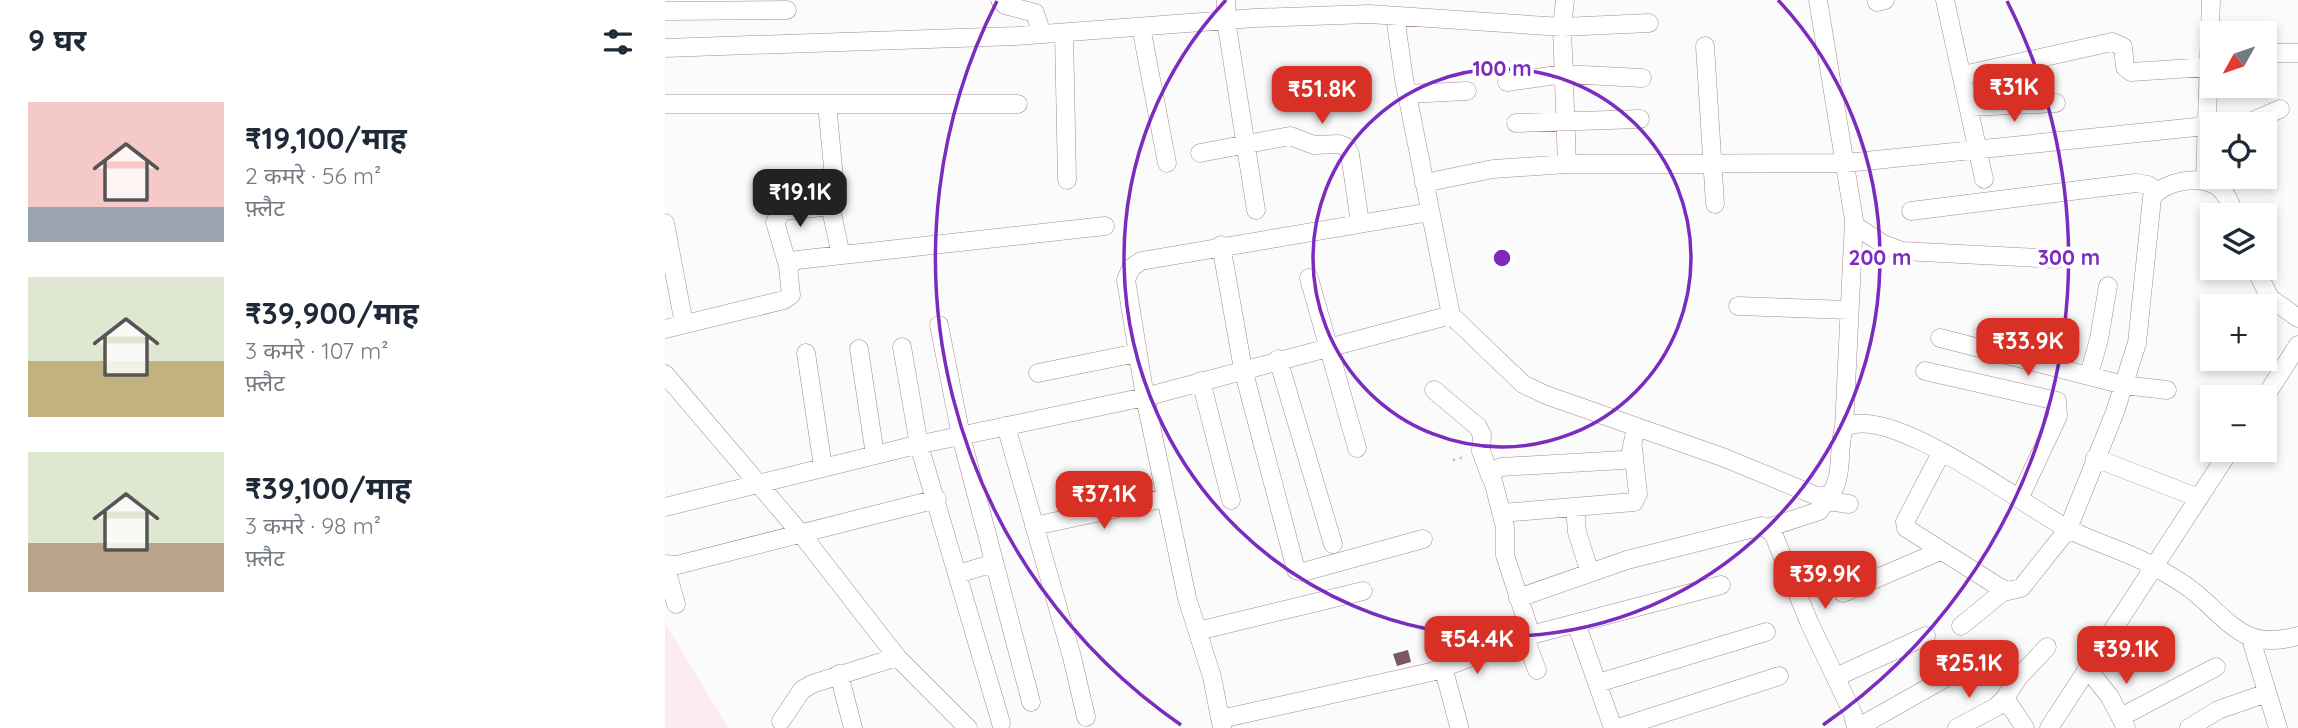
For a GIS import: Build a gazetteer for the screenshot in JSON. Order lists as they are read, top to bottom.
{
  "north": "bottom left",
  "page": {
    "heading": "9 घर",
    "map_buttons": ["+", "−"],
    "price": [
      "₹31K",
      "₹51.8K",
      "₹19.1K",
      "₹33.9K",
      "₹37.1K",
      "₹39.9K",
      "₹54.4K",
      "₹39.1K",
      "₹25.1K"
    ],
    "list": [
      {
        "name": "₹19,100/माह",
        "note": "2 कमरे · 56 m² · फ़्लैट"
      },
      {
        "name": "₹39,900/माह",
        "note": "3 कमरे · 107 m² · फ़्लैट"
      },
      {
        "name": "₹39,100/माह",
        "note": "3 कमरे · 98 m² · फ़्लैट"
      }
    ]
  },
  "rings": ["100 m", "200 m", "300 m"]
}
